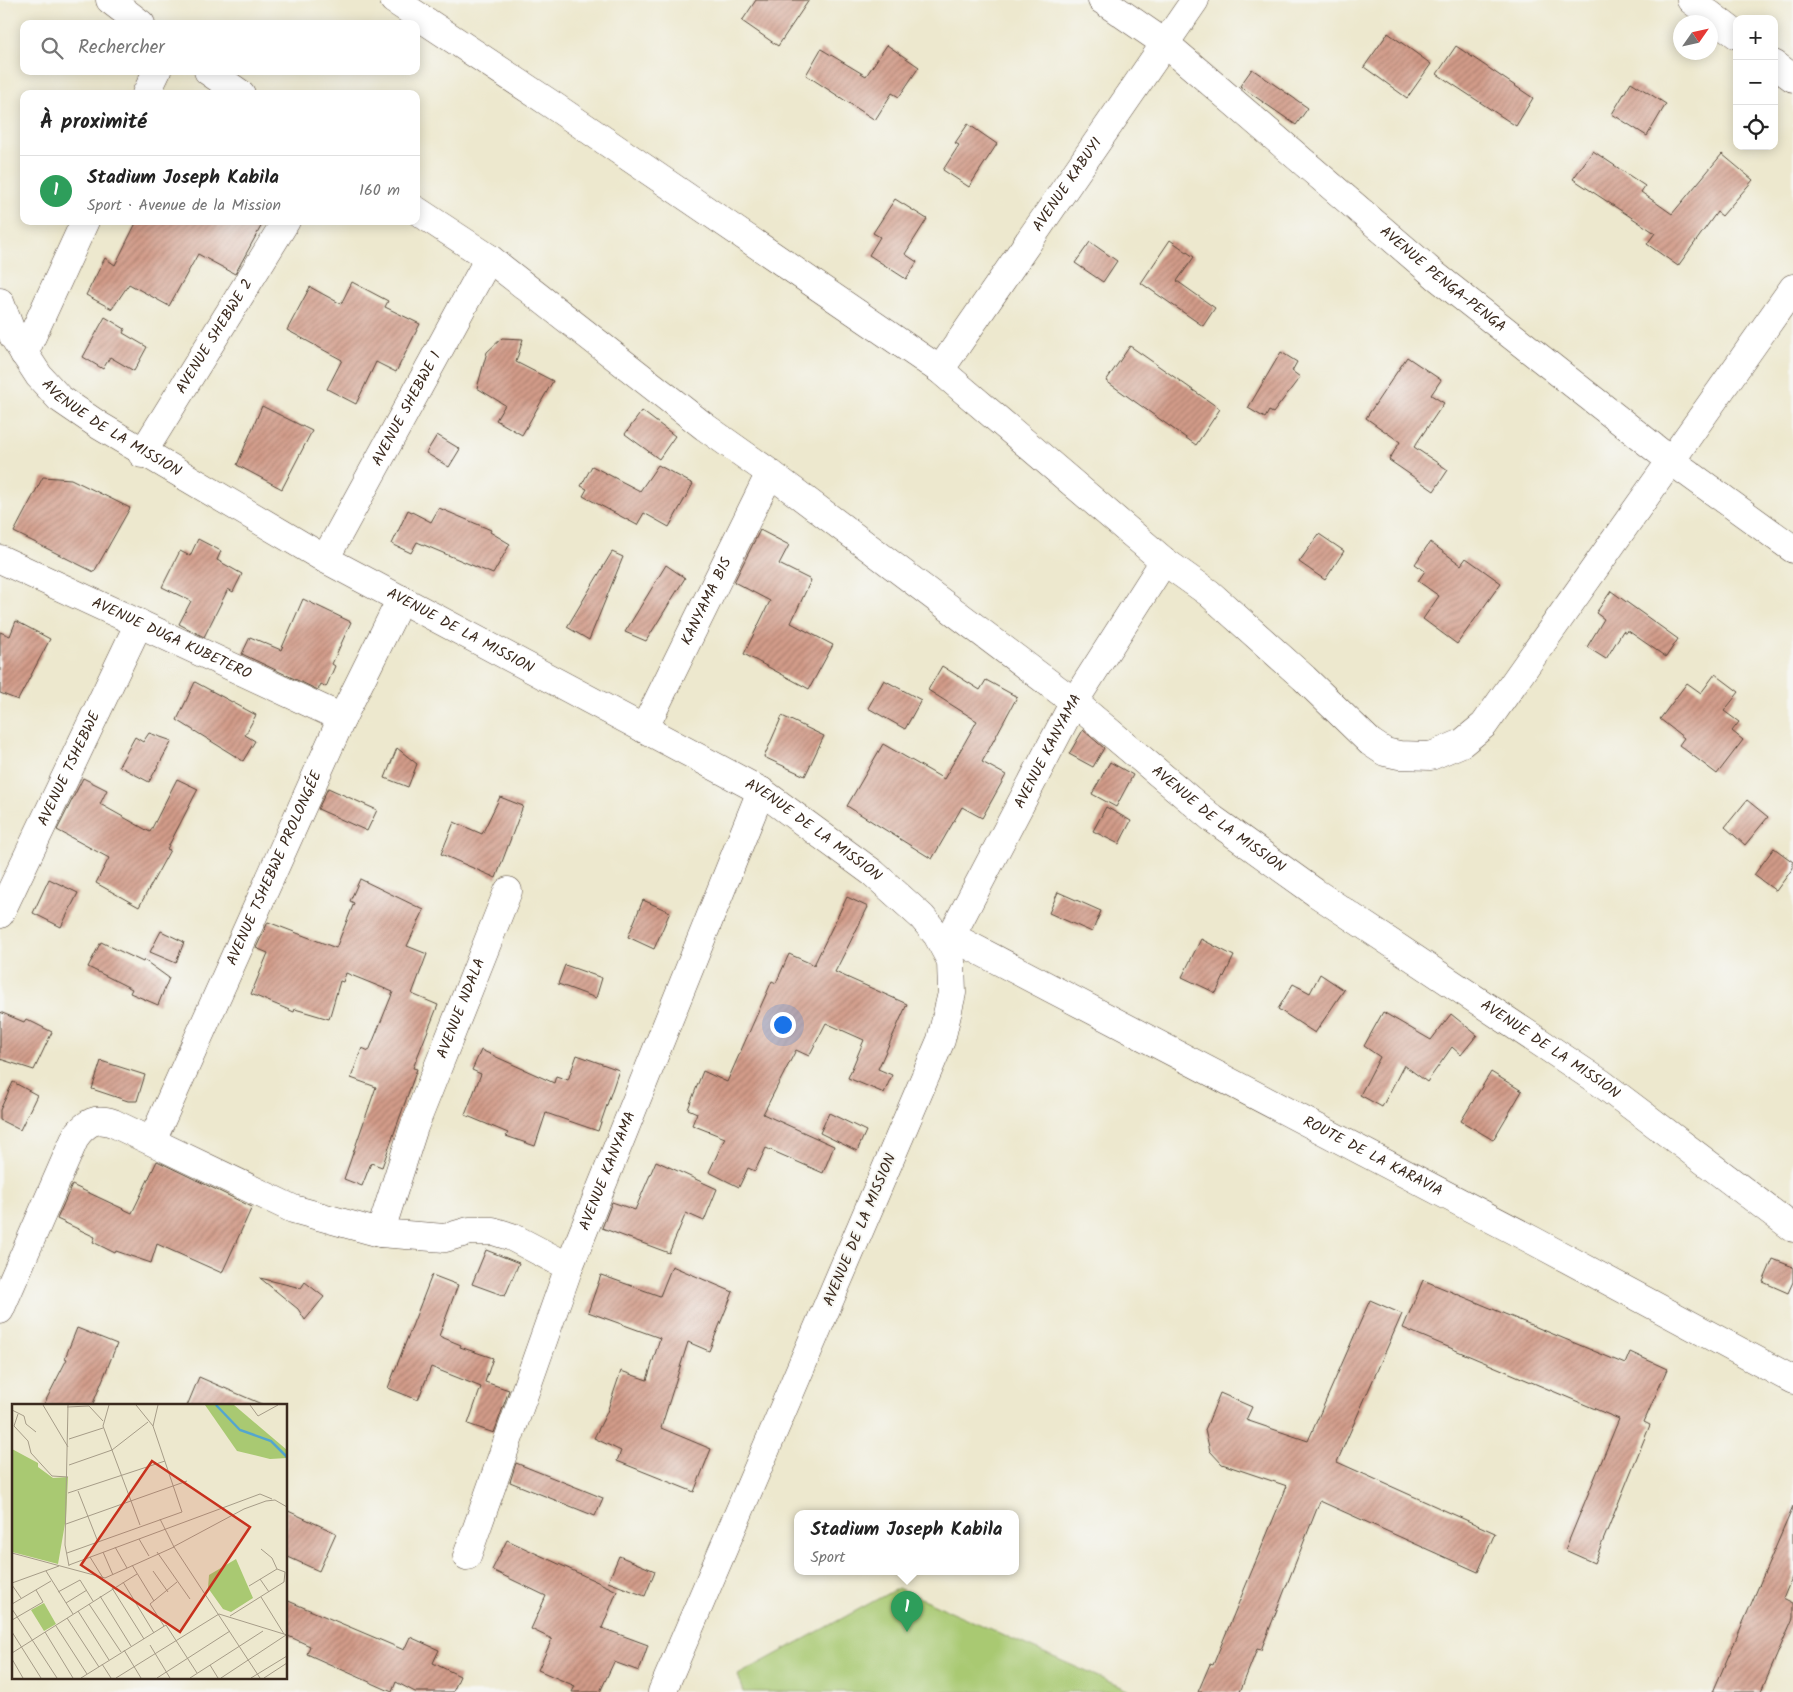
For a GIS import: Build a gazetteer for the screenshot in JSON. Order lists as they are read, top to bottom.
{
  "streets": {
    "street": [
      "AVENUE KABUYI",
      "AVENUE PENGA-PENGA",
      "AVENUE SHEBWE 2",
      "AVENUE SHEBWE 1",
      "AVENUE DE LA MISSION",
      "KANYAMA BIS",
      "AVENUE DUGA KUBETERO",
      "AVENUE KANYAMA",
      "AVENUE TSHEBWE",
      "AVENUE TSHEBWE PROLONGÉE",
      "AVENUE NDALA",
      "ROUTE DE LA KARAVIA"
    ]
  },
  "crossings": [
    ["AVENUE KABUYI", "AVENUE PENGA-PENGA"],
    ["AVENUE SHEBWE 2", "AVENUE DE LA MISSION"],
    ["AVENUE SHEBWE 1", "AVENUE DE LA MISSION"],
    ["AVENUE DE LA MISSION", "KANYAMA BIS"],
    ["AVENUE DE LA MISSION", "AVENUE KANYAMA"],
    ["AVENUE DE LA MISSION", "AVENUE TSHEBWE PROLONGÉE"],
    ["AVENUE DE LA MISSION", "ROUTE DE LA KARAVIA"],
    ["AVENUE DUGA KUBETERO", "AVENUE TSHEBWE"],
    ["AVENUE DUGA KUBETERO", "AVENUE TSHEBWE PROLONGÉE"],
    ["AVENUE KANYAMA", "ROUTE DE LA KARAVIA"]
  ],
  "north": "top right",
  "page": {
    "map_buttons": ["+", "−"],
    "search": "Rechercher",
    "heading": "À proximité",
    "list": [
      {
        "mark": "1",
        "name": "Stadium Joseph Kabila",
        "note": "Sport · Avenue de la Mission",
        "value": "160 m"
      }
    ],
    "popup": ["Stadium Joseph Kabila", "Sport"],
    "pins": "1"
  }
}
